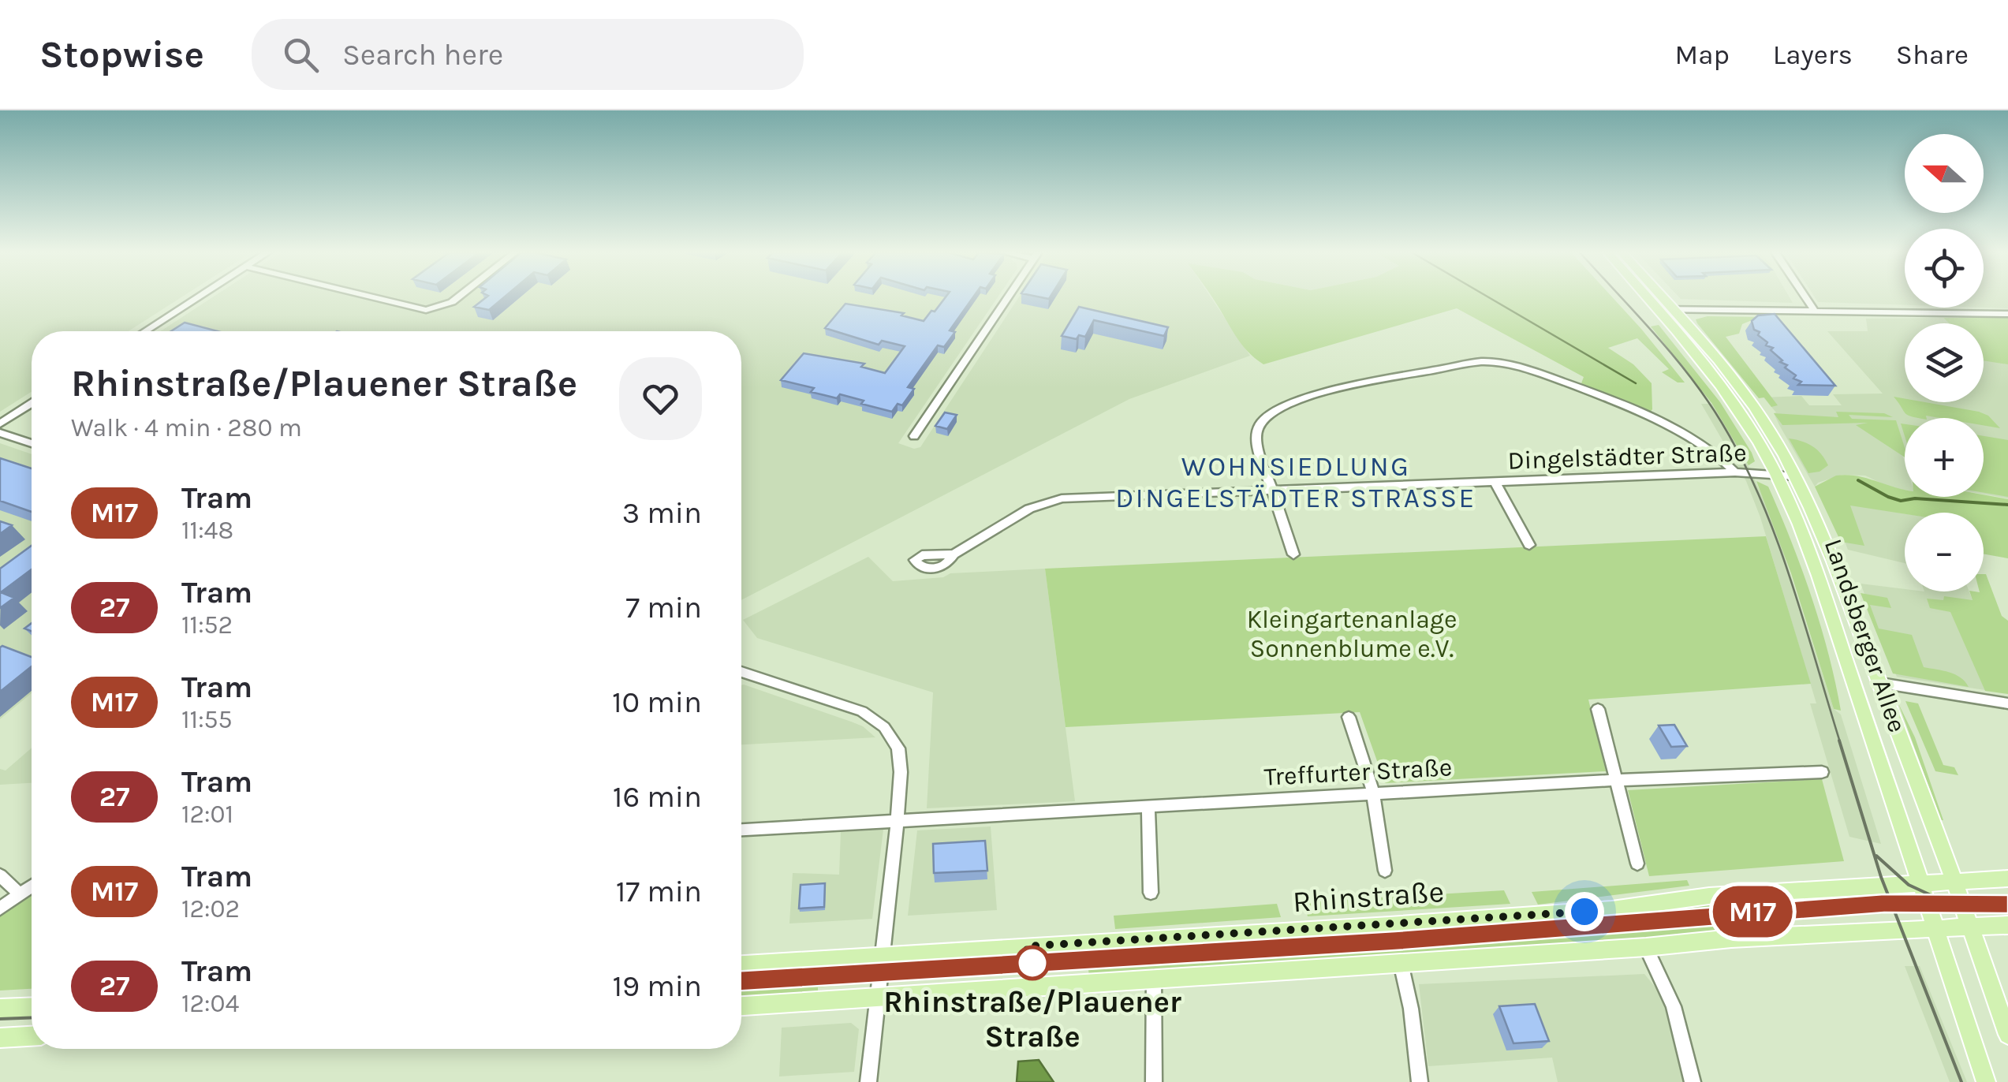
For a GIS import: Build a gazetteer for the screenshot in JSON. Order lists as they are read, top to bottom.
{
  "streets": {
    "main road": ["Landsberger Allee", "Rhinstraße"],
    "street": ["Dingelstädter Straße", "Treffurter Straße"]
  },
  "crossings": [
    ["Dingelstädter Straße", "Landsberger Allee"],
    ["Landsberger Allee", "Rhinstraße"]
  ],
  "districts": ["WOHNSIEDLUNG DINGELSTÄDTER STRASSE"],
  "parks": ["Kleingartenanlage Sonnenblume e.V."],
  "places": ["Rhinstraße/Plauener Straße"],
  "lines": ["tram line M17"],
  "north": "left",
  "page": {
    "header": "Stopwise",
    "search": "Search here",
    "nav": ["Map", "Layers", "Share"],
    "on_map": "M17",
    "map_buttons": ["+", "−"],
    "heading": ["Rhinstraße/Plauener Straße", "Walk · 4 min · 280 m"],
    "list": [
      {
        "mark": "M17",
        "name": "Tram",
        "note": "11:48",
        "value": "3 min"
      },
      {
        "mark": "27",
        "name": "Tram",
        "note": "11:52",
        "value": "7 min"
      },
      {
        "mark": "M17",
        "name": "Tram",
        "note": "11:55",
        "value": "10 min"
      },
      {
        "mark": "27",
        "name": "Tram",
        "note": "12:01",
        "value": "16 min"
      },
      {
        "mark": "M17",
        "name": "Tram",
        "note": "12:02",
        "value": "17 min"
      },
      {
        "mark": "27",
        "name": "Tram",
        "note": "12:04",
        "value": "19 min"
      }
    ]
  }
}
